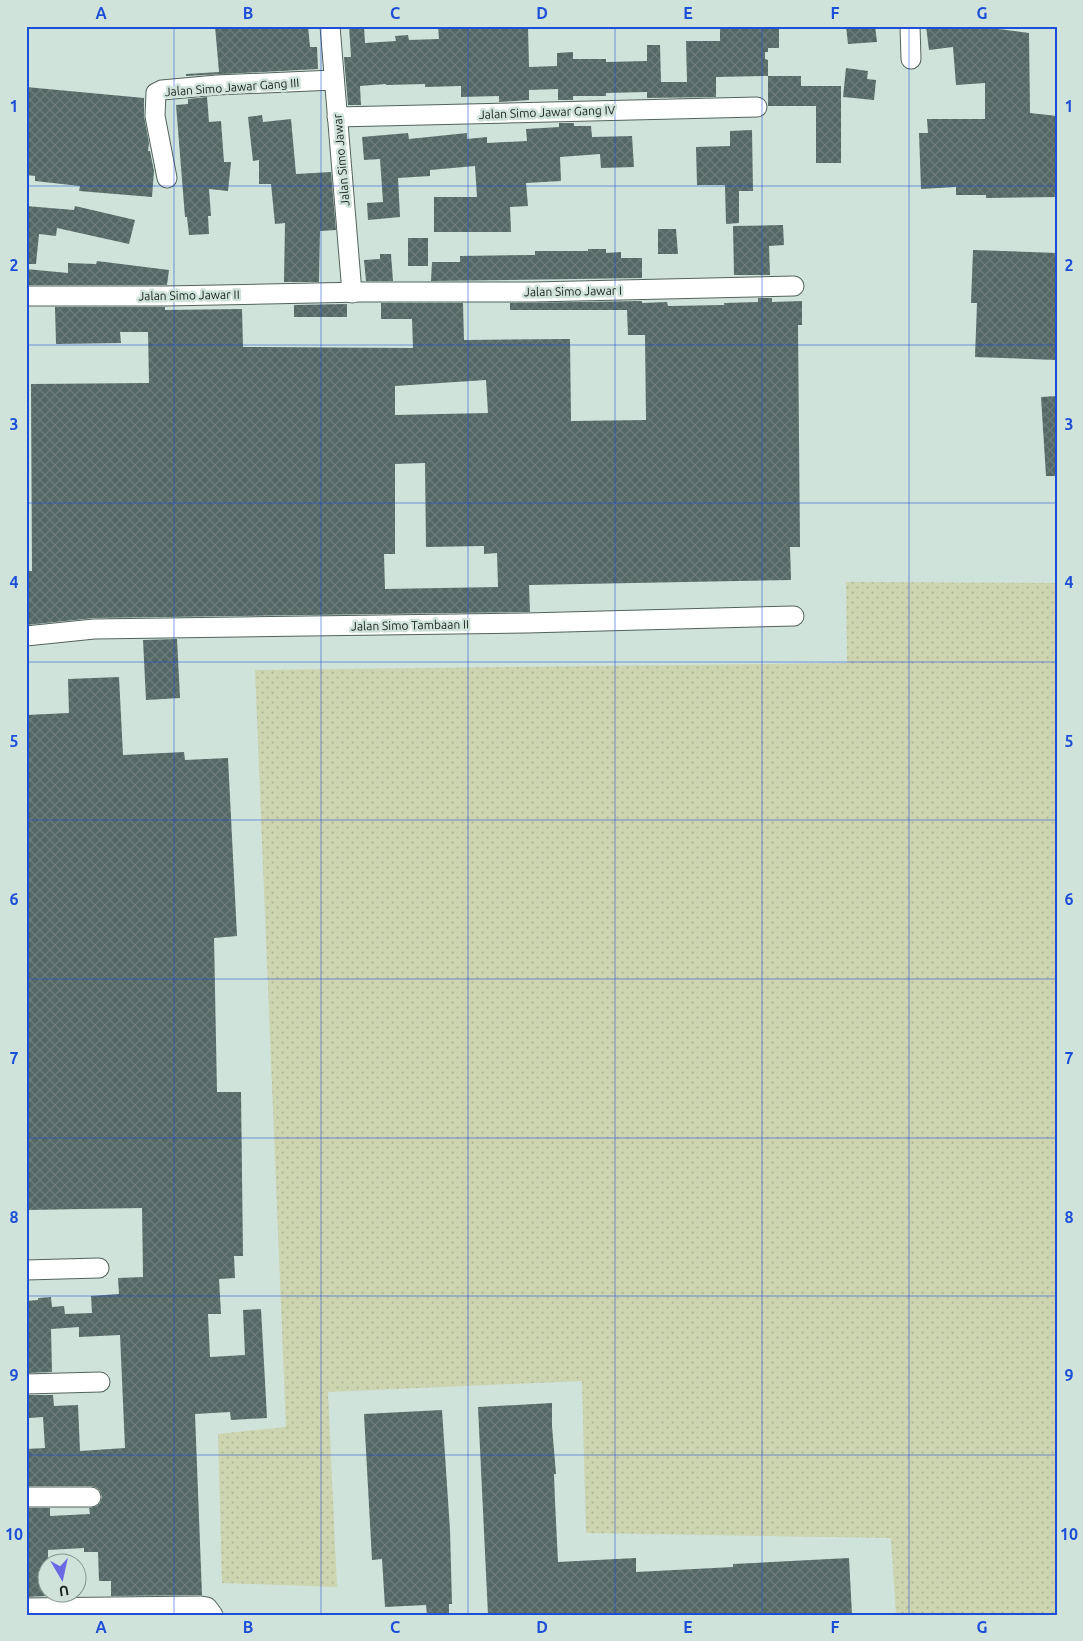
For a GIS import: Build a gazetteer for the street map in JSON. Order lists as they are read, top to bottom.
{
  "streets": {
    "street": [
      "Jalan Simo Jawar Gang III",
      "Jalan Simo Jawar Gang IV",
      "Jalan Simo Jawar",
      "Jalan Simo Jawar I",
      "Jalan Simo Jawar II",
      "Jalan Simo Tambaan II"
    ]
  },
  "crossings": [
    ["Jalan Simo Jawar Gang III", "Jalan Simo Jawar"],
    ["Jalan Simo Jawar Gang IV", "Jalan Simo Jawar"],
    ["Jalan Simo Jawar", "Jalan Simo Jawar I"],
    ["Jalan Simo Jawar", "Jalan Simo Jawar II"],
    ["Jalan Simo Jawar I", "Jalan Simo Jawar II"]
  ],
  "north": "bottom",
  "grid": {
    "columns": [
      "A",
      "B",
      "C",
      "D",
      "E",
      "F",
      "G"
    ],
    "rows": [
      "1",
      "2",
      "3",
      "4",
      "5",
      "6",
      "7",
      "8",
      "9",
      "10"
    ]
  }
}
